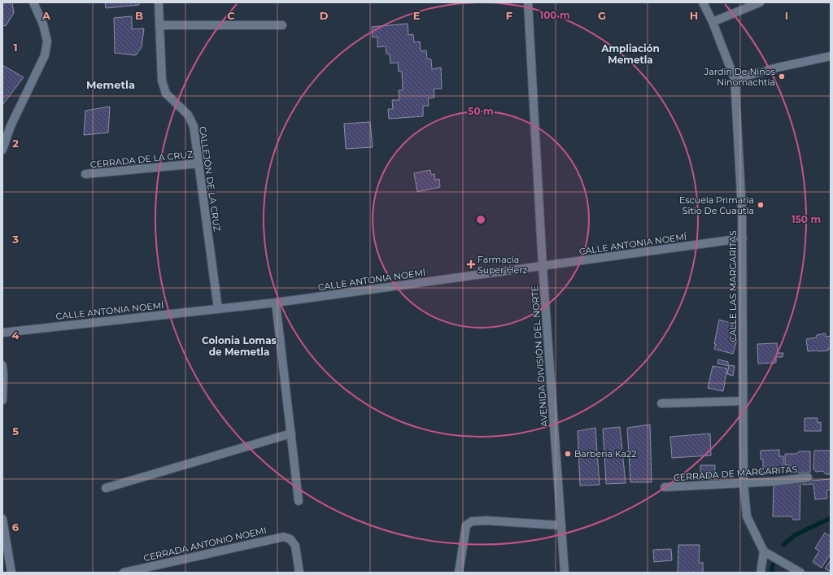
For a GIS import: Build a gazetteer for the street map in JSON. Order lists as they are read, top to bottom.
{
  "streets": {
    "street": [
      "CERRADA DE LA CRUZ",
      "CALLEJÓN DE LA CRUZ",
      "CALLE ANTONIA NOEMÍ",
      "CALLE LAS MARGARITAS",
      "AVENIDA DIVISIÓN DEL NORTE",
      "CERRADA DE MARGARITAS",
      "CERRADA ANTONIO NOEMI"
    ]
  },
  "crossings": [
    ["CERRADA DE LA CRUZ", "CALLEJÓN DE LA CRUZ"],
    ["CALLEJÓN DE LA CRUZ", "CALLE ANTONIA NOEMÍ"],
    ["CALLE ANTONIA NOEMÍ", "CALLE LAS MARGARITAS"],
    ["CALLE ANTONIA NOEMÍ", "AVENIDA DIVISIÓN DEL NORTE"],
    ["CALLE LAS MARGARITAS", "CERRADA DE MARGARITAS"]
  ],
  "districts": ["Ampliación Memetla", "Memetla", "Colonia Lomas de Memetla"],
  "places": {
    "other": ["Jardin De Niños Ninomachtia", "Escuela Primaria Sitio De Cuautla", "Barberia Ka22"],
    "health": ["Farmacia Super Herz"]
  },
  "grid": {
    "columns": [
      "A",
      "B",
      "C",
      "D",
      "E",
      "F",
      "G",
      "H",
      "I"
    ],
    "rows": [
      "1",
      "2",
      "3",
      "4",
      "5",
      "6"
    ]
  },
  "rings": ["100 m", "50 m", "150 m"]
}
